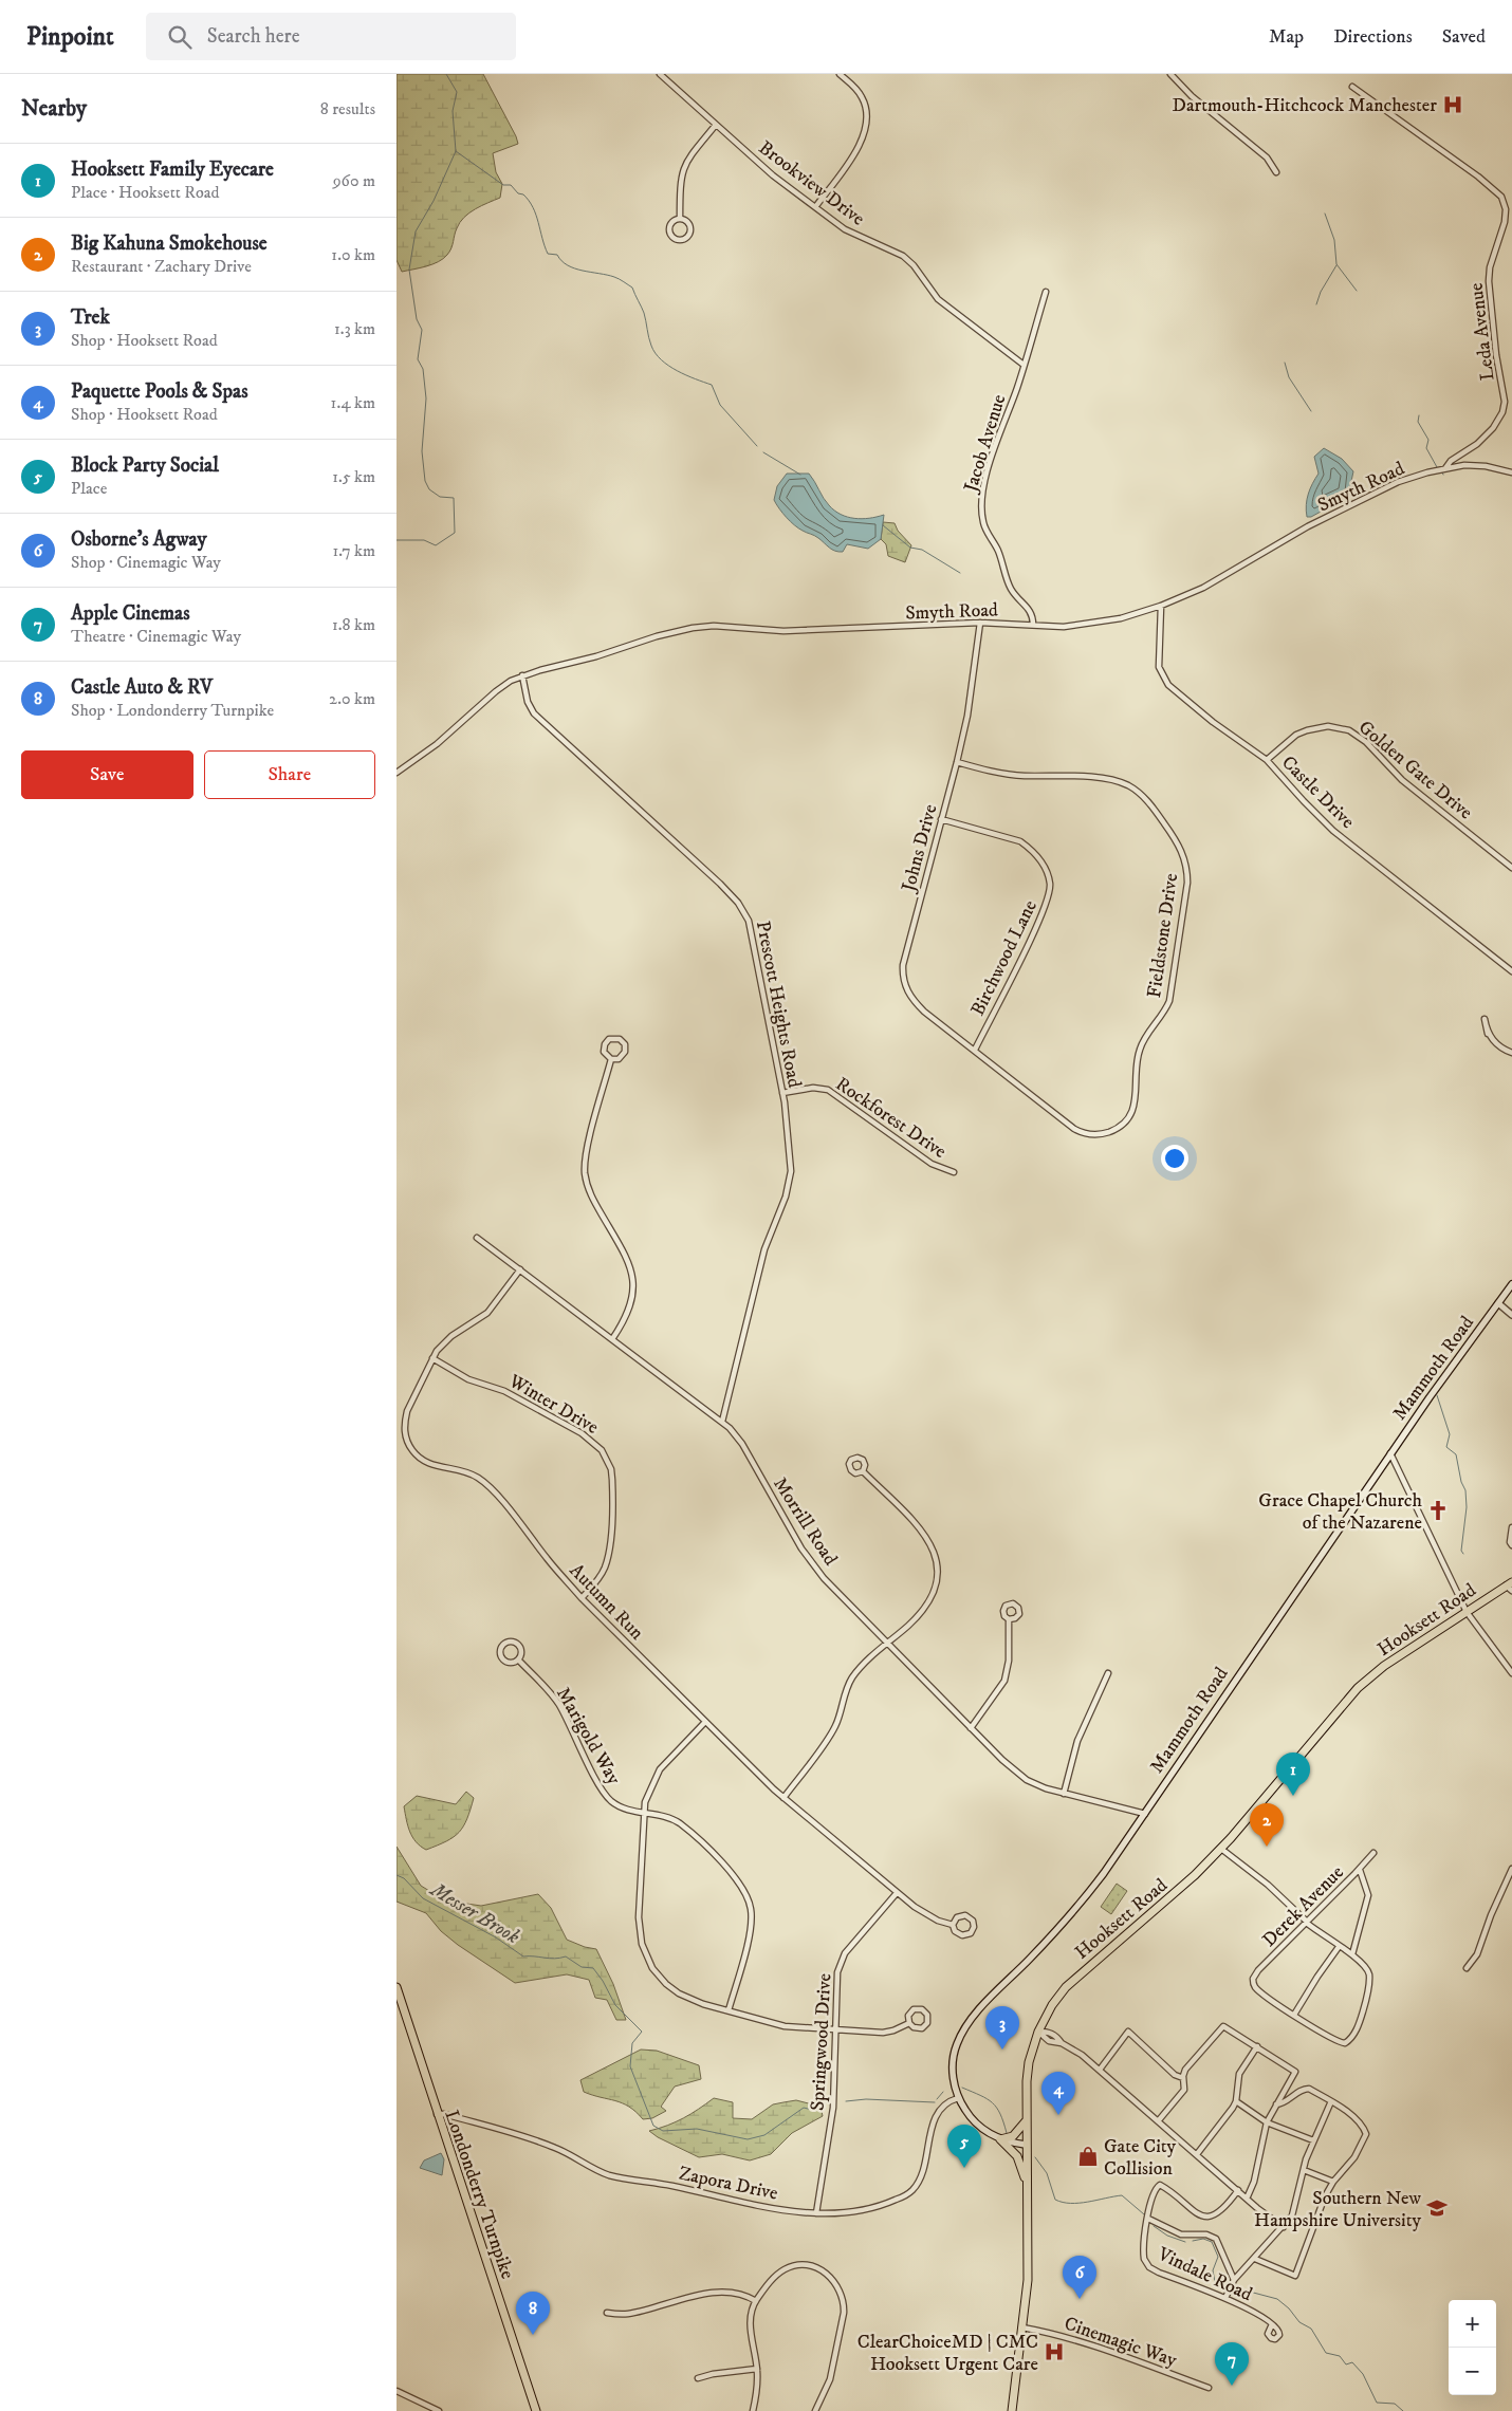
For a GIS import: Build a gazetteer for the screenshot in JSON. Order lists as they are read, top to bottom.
{
  "streets": {
    "main road": ["Mammoth Road", "Hooksett Road", "Londonderry Turnpike"],
    "street": [
      "Brookview Drive",
      "Leda Avenue",
      "Jacob Avenue",
      "Smyth Road",
      "Golden Gate Drive",
      "Castle Drive",
      "Johns Drive",
      "Fieldstone Drive",
      "Birchwood Lane",
      "Prescott Heights Road",
      "Rockforest Drive",
      "Winter Drive",
      "Morrill Road",
      "Autumn Run",
      "Marigold Way",
      "Derek Avenue",
      "Springwood Drive",
      "Zapora Drive",
      "Vindale Road",
      "Cinemagic Way"
    ]
  },
  "crossings": [
    ["Brookview Drive", "Jacob Avenue"],
    ["Leda Avenue", "Smyth Road"],
    ["Jacob Avenue", "Smyth Road"],
    ["Smyth Road", "Castle Drive"],
    ["Smyth Road", "Johns Drive"],
    ["Smyth Road", "Prescott Heights Road"],
    ["Golden Gate Drive", "Castle Drive"],
    ["Johns Drive", "Fieldstone Drive"],
    ["Johns Drive", "Birchwood Lane"],
    ["Fieldstone Drive", "Birchwood Lane"],
    ["Prescott Heights Road", "Rockforest Drive"],
    ["Prescott Heights Road", "Morrill Road"],
    ["Mammoth Road", "Morrill Road"],
    ["Mammoth Road", "Hooksett Road"],
    ["Mammoth Road", "Zapora Drive"],
    ["Winter Drive", "Autumn Run"],
    ["Morrill Road", "Autumn Run"],
    ["Autumn Run", "Springwood Drive"],
    ["Hooksett Road", "Cinemagic Way"],
    ["Springwood Drive", "Zapora Drive"],
    ["Zapora Drive", "Londonderry Turnpike"]
  ],
  "water": ["Messer Brook"],
  "places": {
    "hospital": ["Dartmouth-Hitchcock Manchester", "ClearChoiceMD | CMC Hooksett Urgent Care"],
    "church": ["Grace Chapel Church of the Nazarene"],
    "shop": ["Gate City Collision"],
    "school or university": ["Southern New Hampshire University"]
  },
  "page": {
    "header": "Pinpoint",
    "search": "Search here",
    "nav": ["Map", "Directions", "Saved"],
    "heading": ["Nearby", "8 results"],
    "list": [
      {
        "mark": "1",
        "name": "Hooksett Family Eyecare",
        "note": "Place · Hooksett Road",
        "value": "960 m"
      },
      {
        "mark": "2",
        "name": "Big Kahuna Smokehouse",
        "note": "Restaurant · Zachary Drive",
        "value": "1.0 km"
      },
      {
        "mark": "3",
        "name": "Trek",
        "note": "Shop · Hooksett Road",
        "value": "1.3 km"
      },
      {
        "mark": "4",
        "name": "Paquette Pools & Spas",
        "note": "Shop · Hooksett Road",
        "value": "1.4 km"
      },
      {
        "mark": "5",
        "name": "Block Party Social",
        "note": "Place",
        "value": "1.5 km"
      },
      {
        "mark": "6",
        "name": "Osborne's Agway",
        "note": "Shop · Cinemagic Way",
        "value": "1.7 km"
      },
      {
        "mark": "7",
        "name": "Apple Cinemas",
        "note": "Theatre · Cinemagic Way",
        "value": "1.8 km"
      },
      {
        "mark": "8",
        "name": "Castle Auto & RV",
        "note": "Shop · Londonderry Turnpike",
        "value": "2.0 km"
      }
    ],
    "buttons": ["Save", "Share"],
    "pins": [
      "1",
      "2",
      "3",
      "4",
      "5",
      "6",
      "8",
      "7"
    ],
    "map_buttons": ["+", "−"]
  }
}
